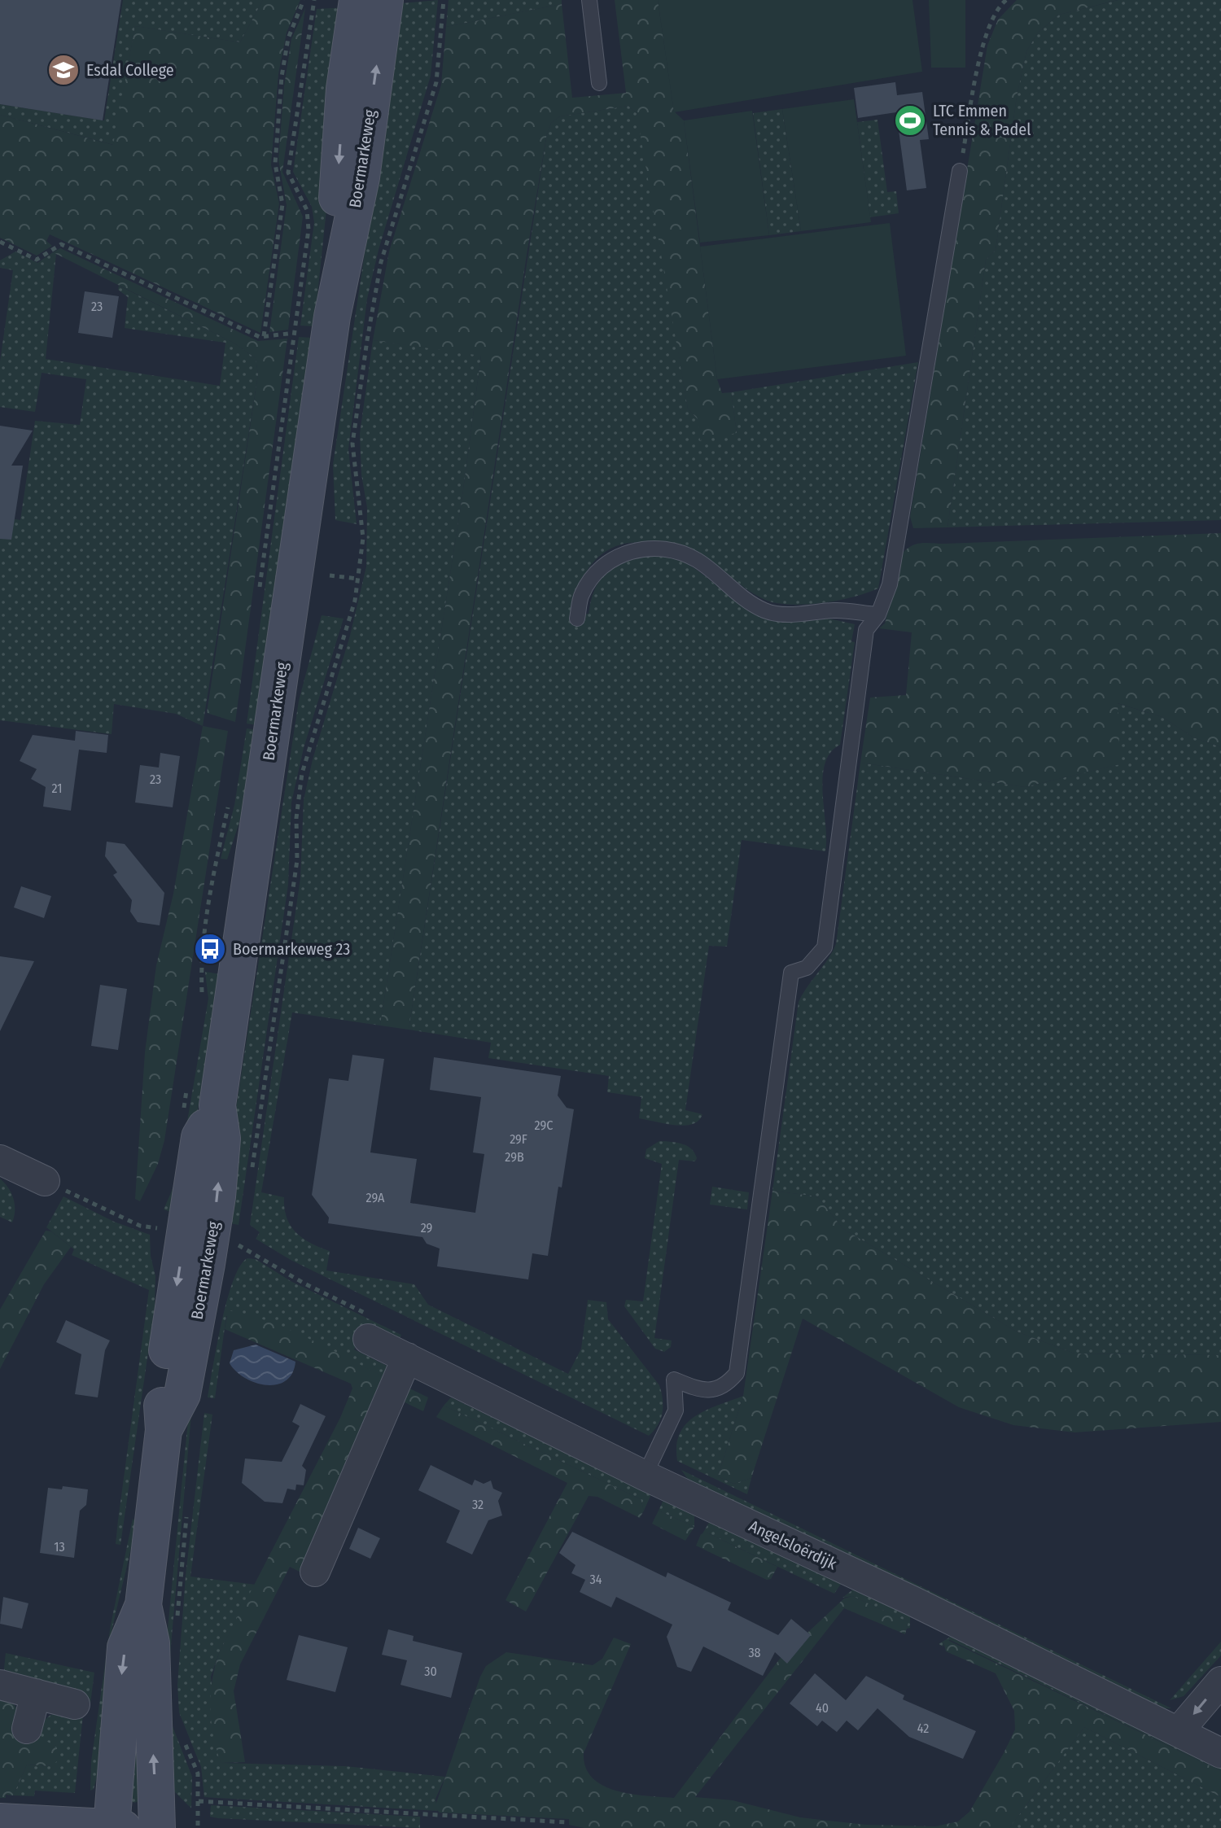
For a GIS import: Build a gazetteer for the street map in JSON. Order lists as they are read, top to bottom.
{
  "streets": {
    "street": ["Boermarkeweg", "Angelsloërdijk"]
  },
  "places": {
    "school or university": ["Esdal College"],
    "sports": ["LTC Emmen Tennis & Padel"],
    "bus stop": ["Boermarkeweg 23"]
  },
  "house_numbers": [
    "23",
    "23",
    "21",
    "29C",
    "29F",
    "29B",
    "29A",
    "29",
    "32",
    "13",
    "34",
    "38",
    "30",
    "40",
    "42"
  ]
}
